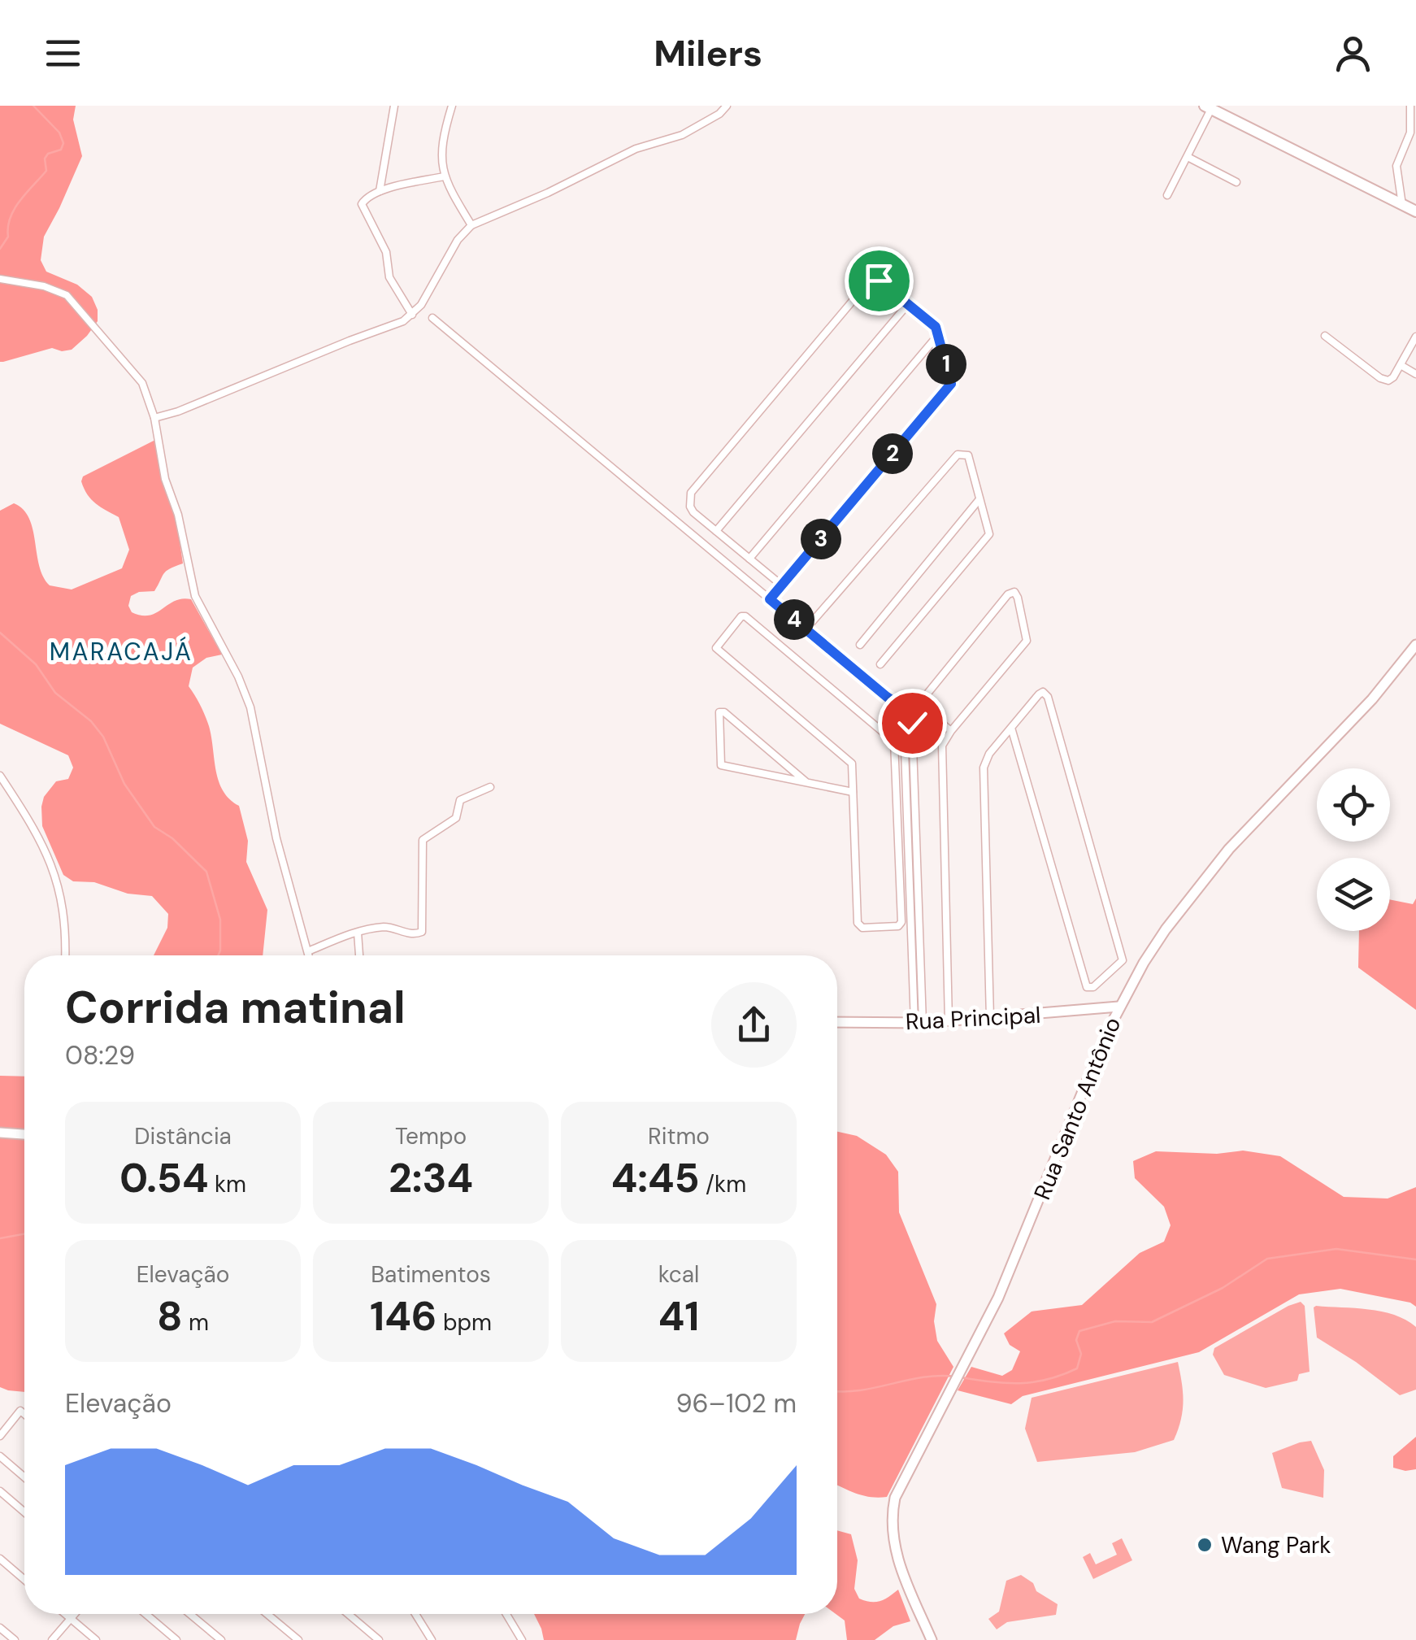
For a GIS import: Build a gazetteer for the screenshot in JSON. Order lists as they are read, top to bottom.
{
  "streets": {
    "main road": ["Rua Principal", "Rua Santo Antônio"]
  },
  "crossings": [
    ["Rua Principal", "Rua Santo Antônio"]
  ],
  "districts": ["MARACAJÁ"],
  "places": ["Wang Park"],
  "page": {
    "header": "Milers",
    "pins": [
      "1",
      "2",
      "3",
      "4"
    ],
    "heading": ["Corrida matinal", "08:29"],
    "stats": [
      ["Distância", "0.54 km"],
      ["Tempo", "2:34"],
      ["Ritmo", "4:45 /km"],
      ["Elevação", "8 m"],
      ["Batimentos", "146 bpm"],
      ["kcal", "41"]
    ],
    "chart": ["Elevação", "96–102 m"]
  }
}
